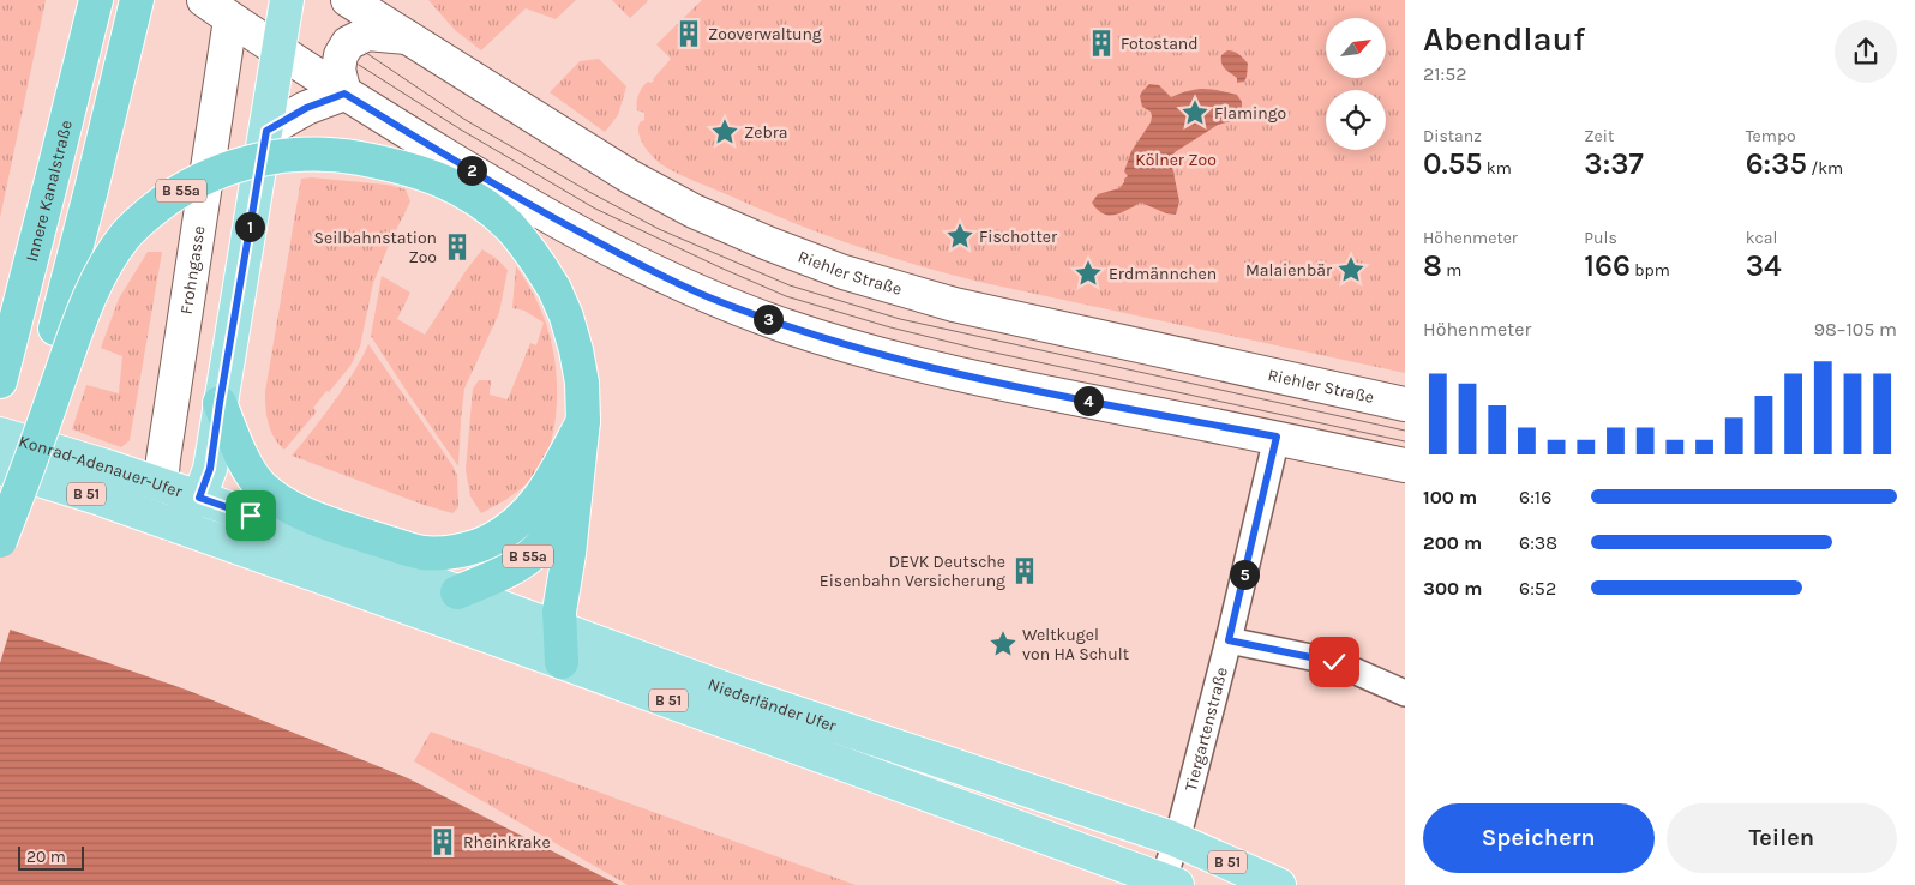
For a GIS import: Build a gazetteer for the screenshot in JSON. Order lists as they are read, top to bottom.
{
  "streets": {
    "highway": ["Innere Kanalstraße", "B 55a"],
    "main road": [
      "Frohngasse",
      "Riehler Straße",
      "Konrad-Adenauer-Ufer",
      "B 51",
      "Niederländer Ufer"
    ],
    "street": ["Tiergartenstraße"]
  },
  "crossings": [
    ["B 55a", "Niederländer Ufer"],
    ["Frohngasse", "Konrad-Adenauer-Ufer"],
    ["Konrad-Adenauer-Ufer", "Niederländer Ufer"],
    ["Niederländer Ufer", "Tiergartenstraße"]
  ],
  "parks": ["Kölner Zoo"],
  "places": {
    "building": [
      "Zooverwaltung",
      "Fotostand",
      "Seilbahnstation Zoo",
      "DEVK Deutsche Eisenbahn Versicherung",
      "Rheinkrake"
    ],
    "place": [
      "Flamingo",
      "Zebra",
      "Fischotter",
      "Malaienbär",
      "Erdmännchen",
      "Weltkugel von HA Schult"
    ]
  },
  "scale_bar": "20 m",
  "north": "top right",
  "page": {
    "heading": ["Abendlauf", "21:52"],
    "stats": [
      ["Distanz", "0.55 km"],
      ["Zeit", "3:37"],
      ["Tempo", "6:35 /km"],
      ["Höhenmeter", "8 m"],
      ["Puls", "166 bpm"],
      ["kcal", "34"]
    ],
    "pins": [
      "2",
      "1",
      "3",
      "4",
      "5"
    ],
    "chart": ["Höhenmeter", "98–105 m"],
    "list": [
      {
        "name": "100 m",
        "note": "6:16"
      },
      {
        "name": "200 m",
        "note": "6:38"
      },
      {
        "name": "300 m",
        "note": "6:52"
      }
    ],
    "buttons": ["Speichern", "Teilen"],
    "scale": "20 m"
  }
}
